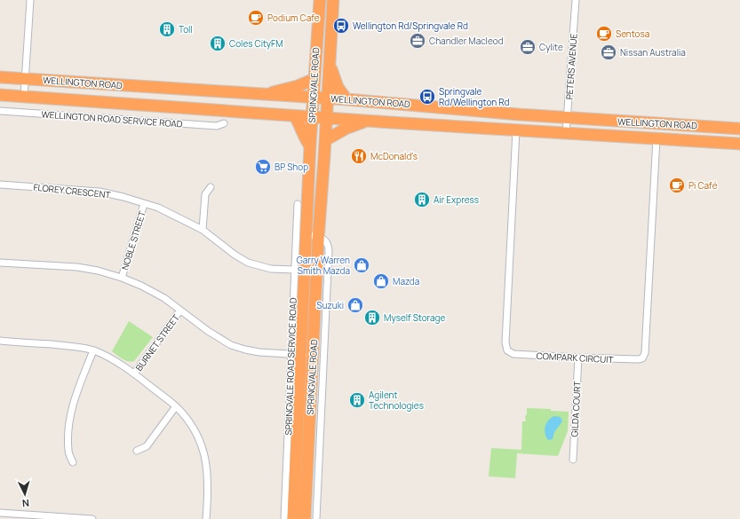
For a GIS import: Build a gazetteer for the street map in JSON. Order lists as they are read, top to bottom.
{
  "streets": {
    "highway": ["WELLINGTON ROAD", "SPRINGVALE ROAD"],
    "street": [
      "PETERS AVENUE",
      "WELLINGTON ROAD SERVICE ROAD",
      "FLOREY CRESCENT",
      "NOBLE STREET",
      "BURNET STREET",
      "COMPARK CIRCUIT",
      "SPRINGVALE ROAD SERVICE ROAD",
      "GILDA COURT"
    ]
  },
  "crossings": [
    ["PETERS AVENUE", "WELLINGTON ROAD"],
    ["WELLINGTON ROAD", "SPRINGVALE ROAD"],
    ["WELLINGTON ROAD", "COMPARK CIRCUIT"],
    ["SPRINGVALE ROAD", "SPRINGVALE ROAD SERVICE ROAD"],
    ["FLOREY CRESCENT", "NOBLE STREET"],
    ["FLOREY CRESCENT", "SPRINGVALE ROAD SERVICE ROAD"],
    ["COMPARK CIRCUIT", "GILDA COURT"]
  ],
  "places": {
    "cafe": ["Podium Cafe", "Sentosa", "Pi Café"],
    "bus stop": ["Wellington Rd/Springvale Rd", "Springvale Rd/Wellington Rd"],
    "building": [
      "Toll",
      "Coles CityFM",
      "Air Express",
      "Myself Storage",
      "Agilent Technologies"
    ],
    "office": ["Chandler Macleod", "Cylite", "Nissan Australia"],
    "restaurant": ["McDonald's"],
    "supermarket": ["BP Shop"],
    "shop": ["Garry Warren Smith Mazda", "Mazda", "Suzuki"]
  },
  "north": "bottom"
}
